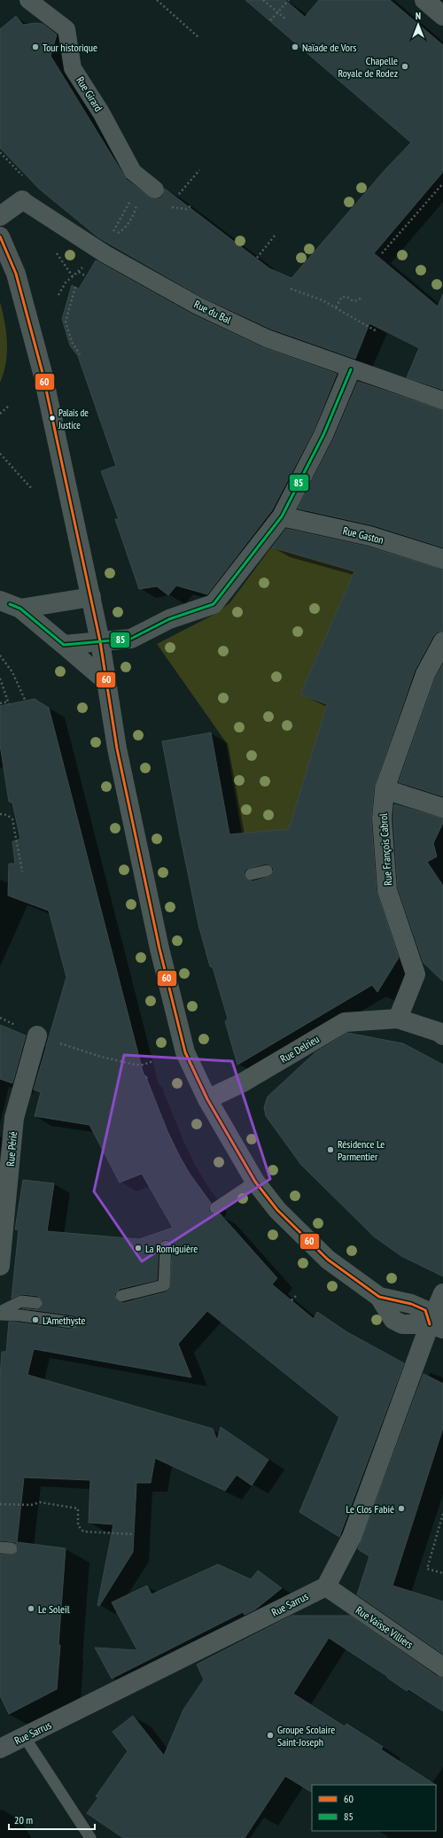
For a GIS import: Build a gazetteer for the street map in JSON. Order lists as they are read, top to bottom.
{
  "streets": {
    "street": [
      "Rue Girard",
      "Rue du Bal",
      "Rue Gaston",
      "Rue François Cabrol",
      "Rue Delrieu",
      "Rue Périé",
      "Rue Sarrus",
      "Rue Vaïsse Villiers"
    ]
  },
  "crossings": [
    ["Rue François Cabrol", "Rue Delrieu"],
    ["Rue Sarrus", "Rue Vaïsse Villiers"]
  ],
  "places": [
    "Tour historique",
    "Naïade de Vors",
    "Chapelle Royale de Rodez",
    "Palais de Justice",
    "Résidence Le Parmentier",
    "La Romiguière",
    "L'Amethyste",
    "Le Clos Fabié",
    "Le Soleil",
    "Groupe Scolaire Saint-Joseph"
  ],
  "lines": ["transit line 60", "transit line 85"],
  "legend": ["60", "85"],
  "scale_bar": "20 m",
  "north": "top"
}
